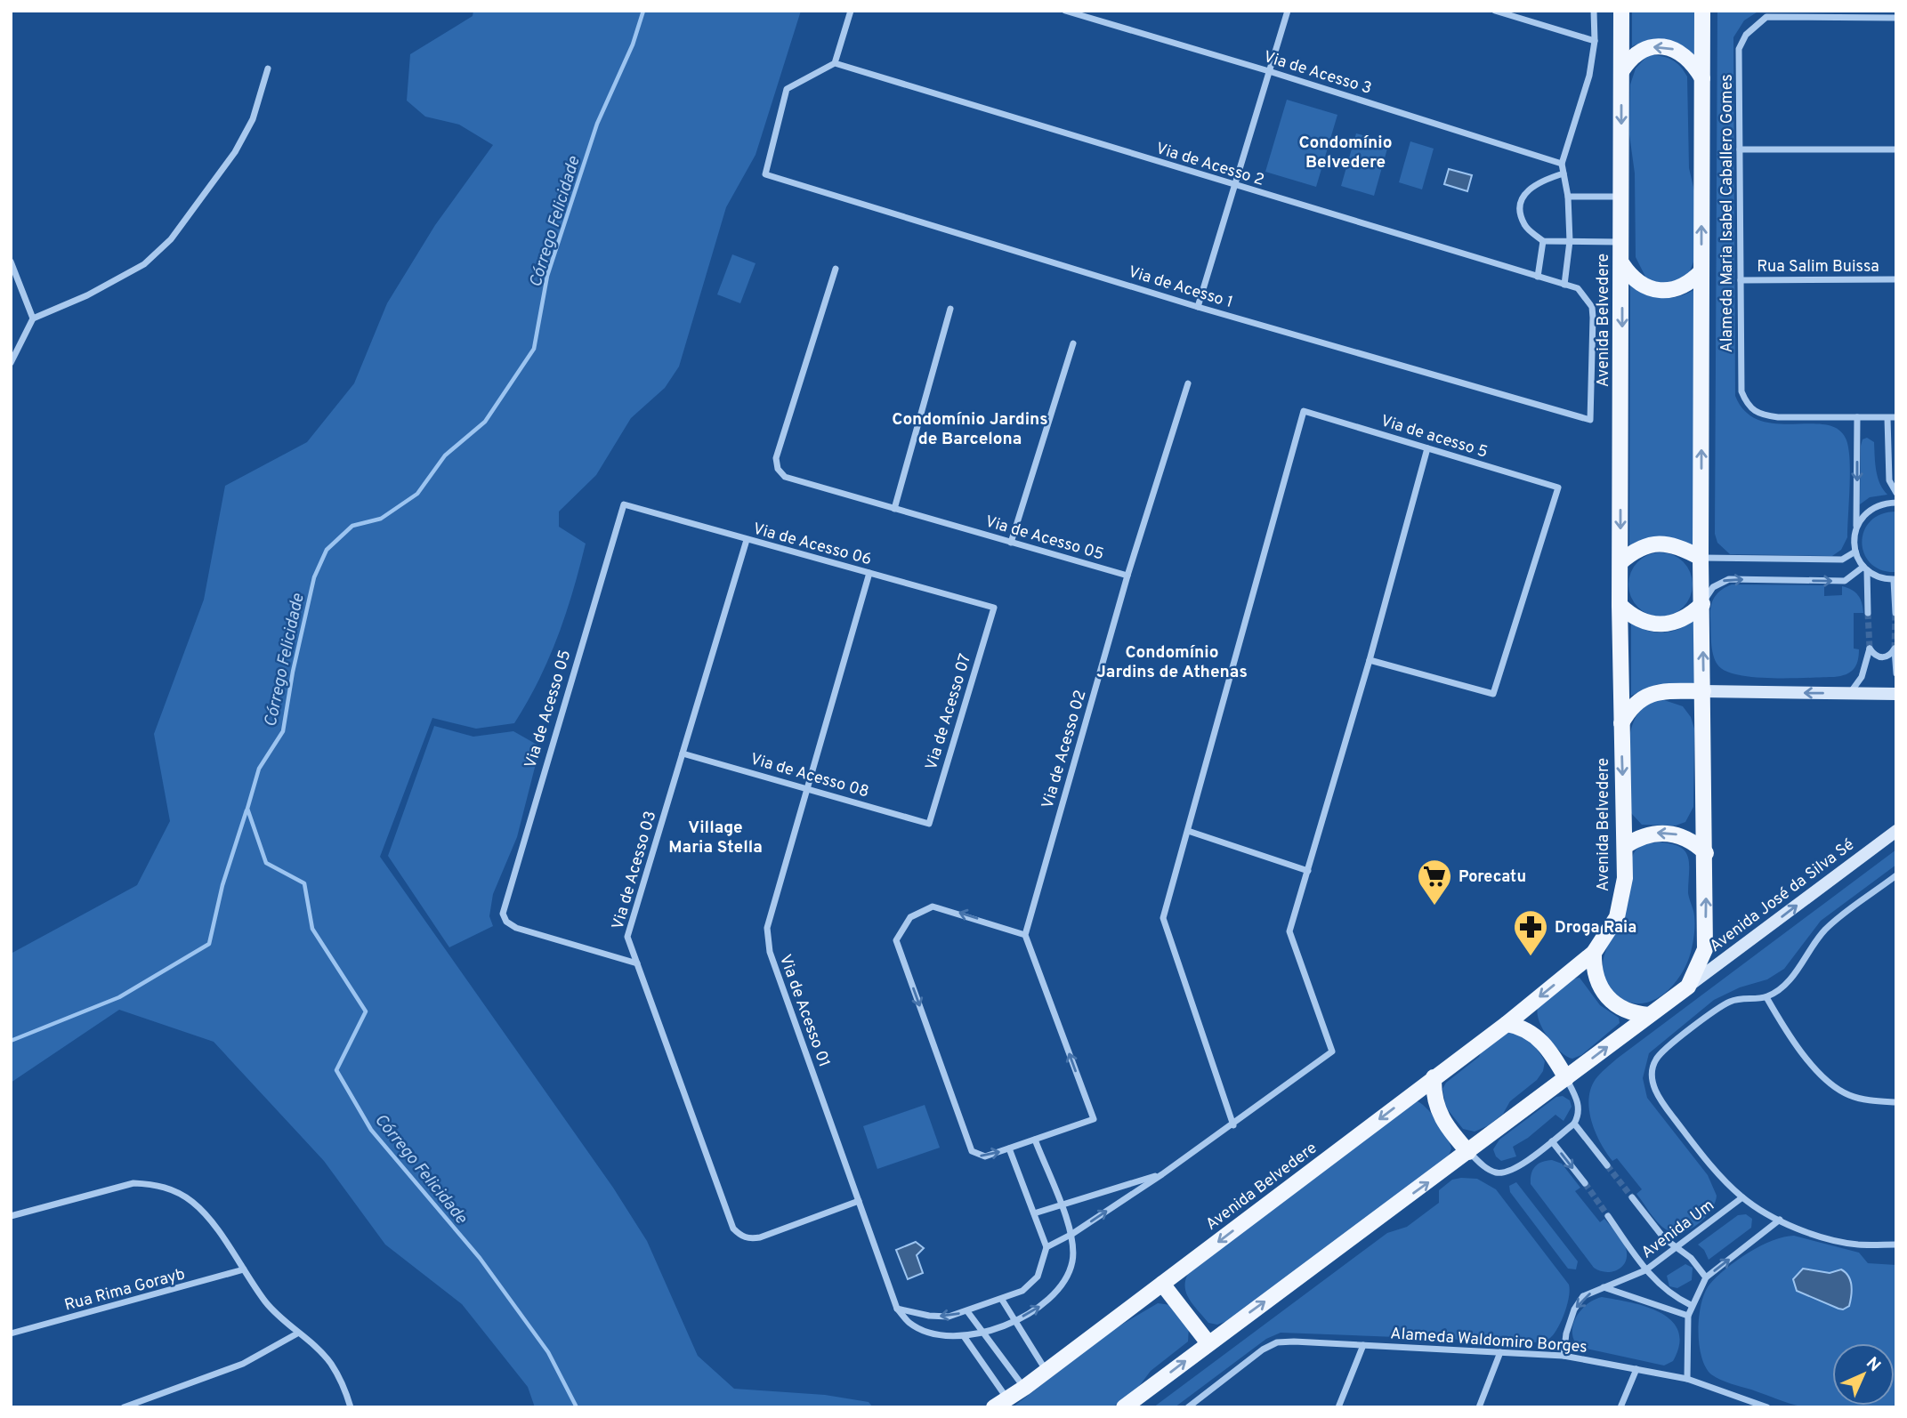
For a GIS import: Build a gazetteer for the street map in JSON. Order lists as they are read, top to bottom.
{
  "streets": {
    "main road": ["Avenida Belvedere", "Avenida José da Silva Sé"],
    "street": [
      "Via de Acesso 3",
      "Via de Acesso 2",
      "Alameda Maria Isabel Caballero Gomes",
      "Rua Salim Buissa",
      "Via de Acesso 1",
      "Via de acesso 5",
      "Via de Acesso 05",
      "Via de Acesso 06",
      "Via de Acesso 07",
      "Via de Acesso 02",
      "Via de Acesso 08",
      "Via de Acesso 03",
      "Via de Acesso 01",
      "Avenida Um",
      "Rua Rima Gorayb",
      "Alameda Waldomiro Borges"
    ]
  },
  "crossings": [
    ["Via de Acesso 2", "Via de Acesso 1"],
    ["Alameda Maria Isabel Caballero Gomes", "Rua Salim Buissa"],
    ["Via de Acesso 05", "Via de Acesso 06"],
    ["Via de Acesso 05", "Via de Acesso 02"],
    ["Via de Acesso 05", "Via de Acesso 03"],
    ["Via de Acesso 06", "Via de Acesso 07"],
    ["Via de Acesso 06", "Via de Acesso 03"],
    ["Via de Acesso 06", "Via de Acesso 01"],
    ["Via de Acesso 07", "Via de Acesso 08"],
    ["Via de Acesso 08", "Via de Acesso 03"],
    ["Via de Acesso 08", "Via de Acesso 01"],
    ["Via de Acesso 03", "Via de Acesso 01"],
    ["Avenida Um", "Alameda Waldomiro Borges"]
  ],
  "one_way": ["Avenida José da Silva Sé"],
  "districts": [
    "Condomínio Belvedere",
    "Condomínio Jardins de Barcelona",
    "Condomínio Jardins de Athenas",
    "Village Maria Stella"
  ],
  "water": ["Córrego Felicidade"],
  "places": {
    "supermarket": ["Porecatu"],
    "pharmacy": ["Droga Raia"]
  },
  "north": "top right"
}
